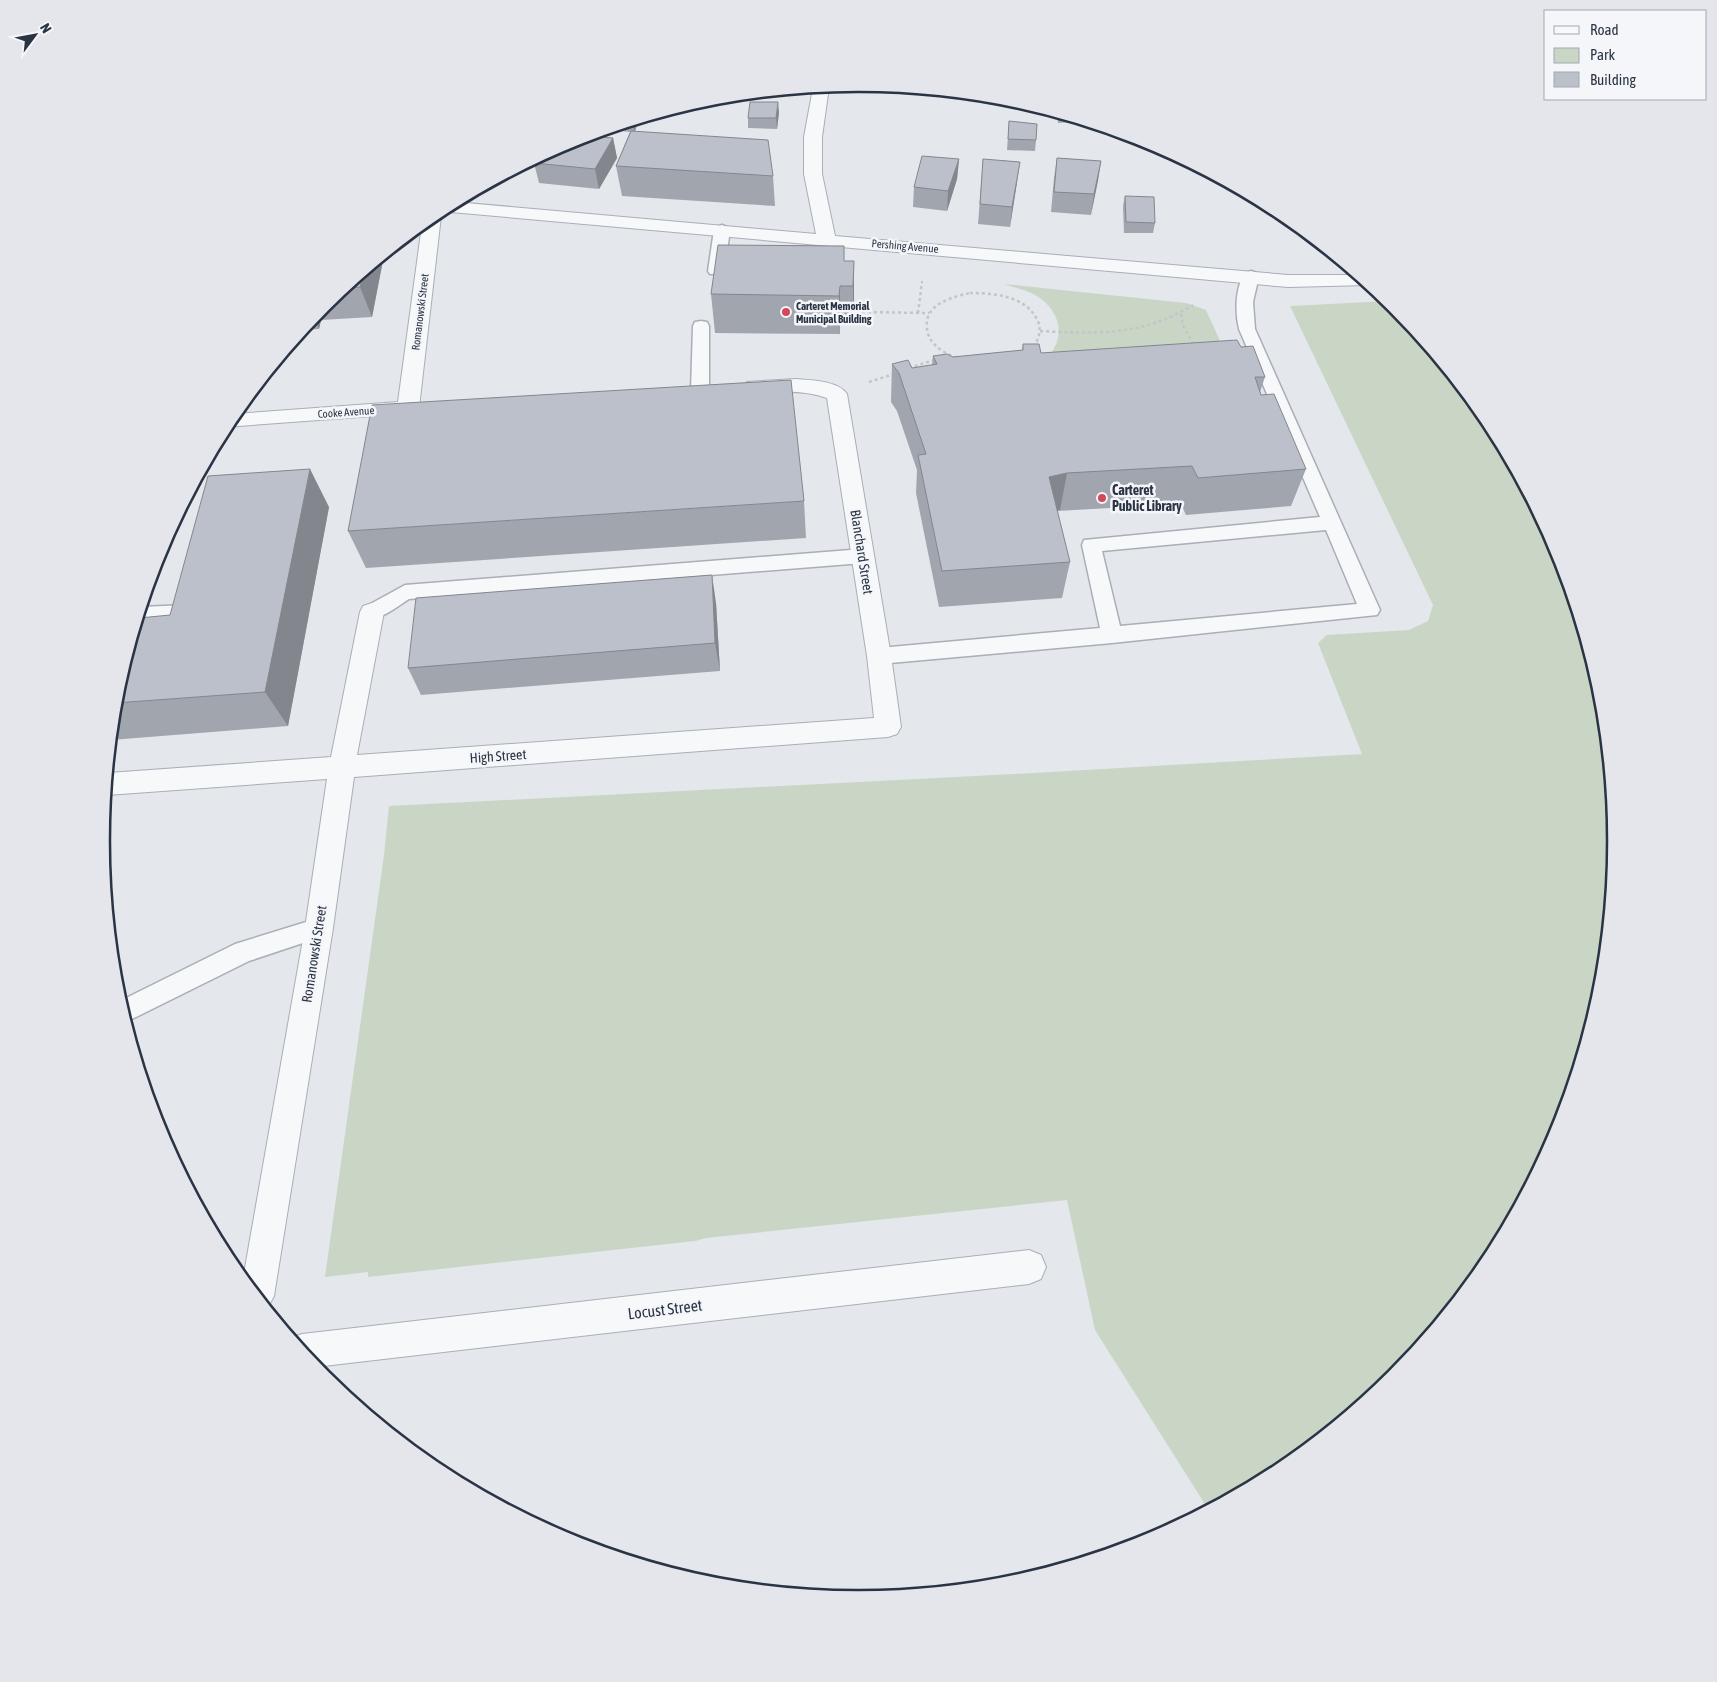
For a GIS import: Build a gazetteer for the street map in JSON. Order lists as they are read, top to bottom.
{
  "streets": {
    "street": [
      "Pershing Avenue",
      "Romanowski Street",
      "Cooke Avenue",
      "Blanchard Street",
      "High Street",
      "Locust Street"
    ]
  },
  "crossings": [
    ["Romanowski Street", "Cooke Avenue"],
    ["Romanowski Street", "High Street"],
    ["Blanchard Street", "High Street"]
  ],
  "places": ["Carteret Memorial Municipal Building", "Carteret Public Library"],
  "legend": ["Road", "Park", "Building"],
  "north": "top right"
}
